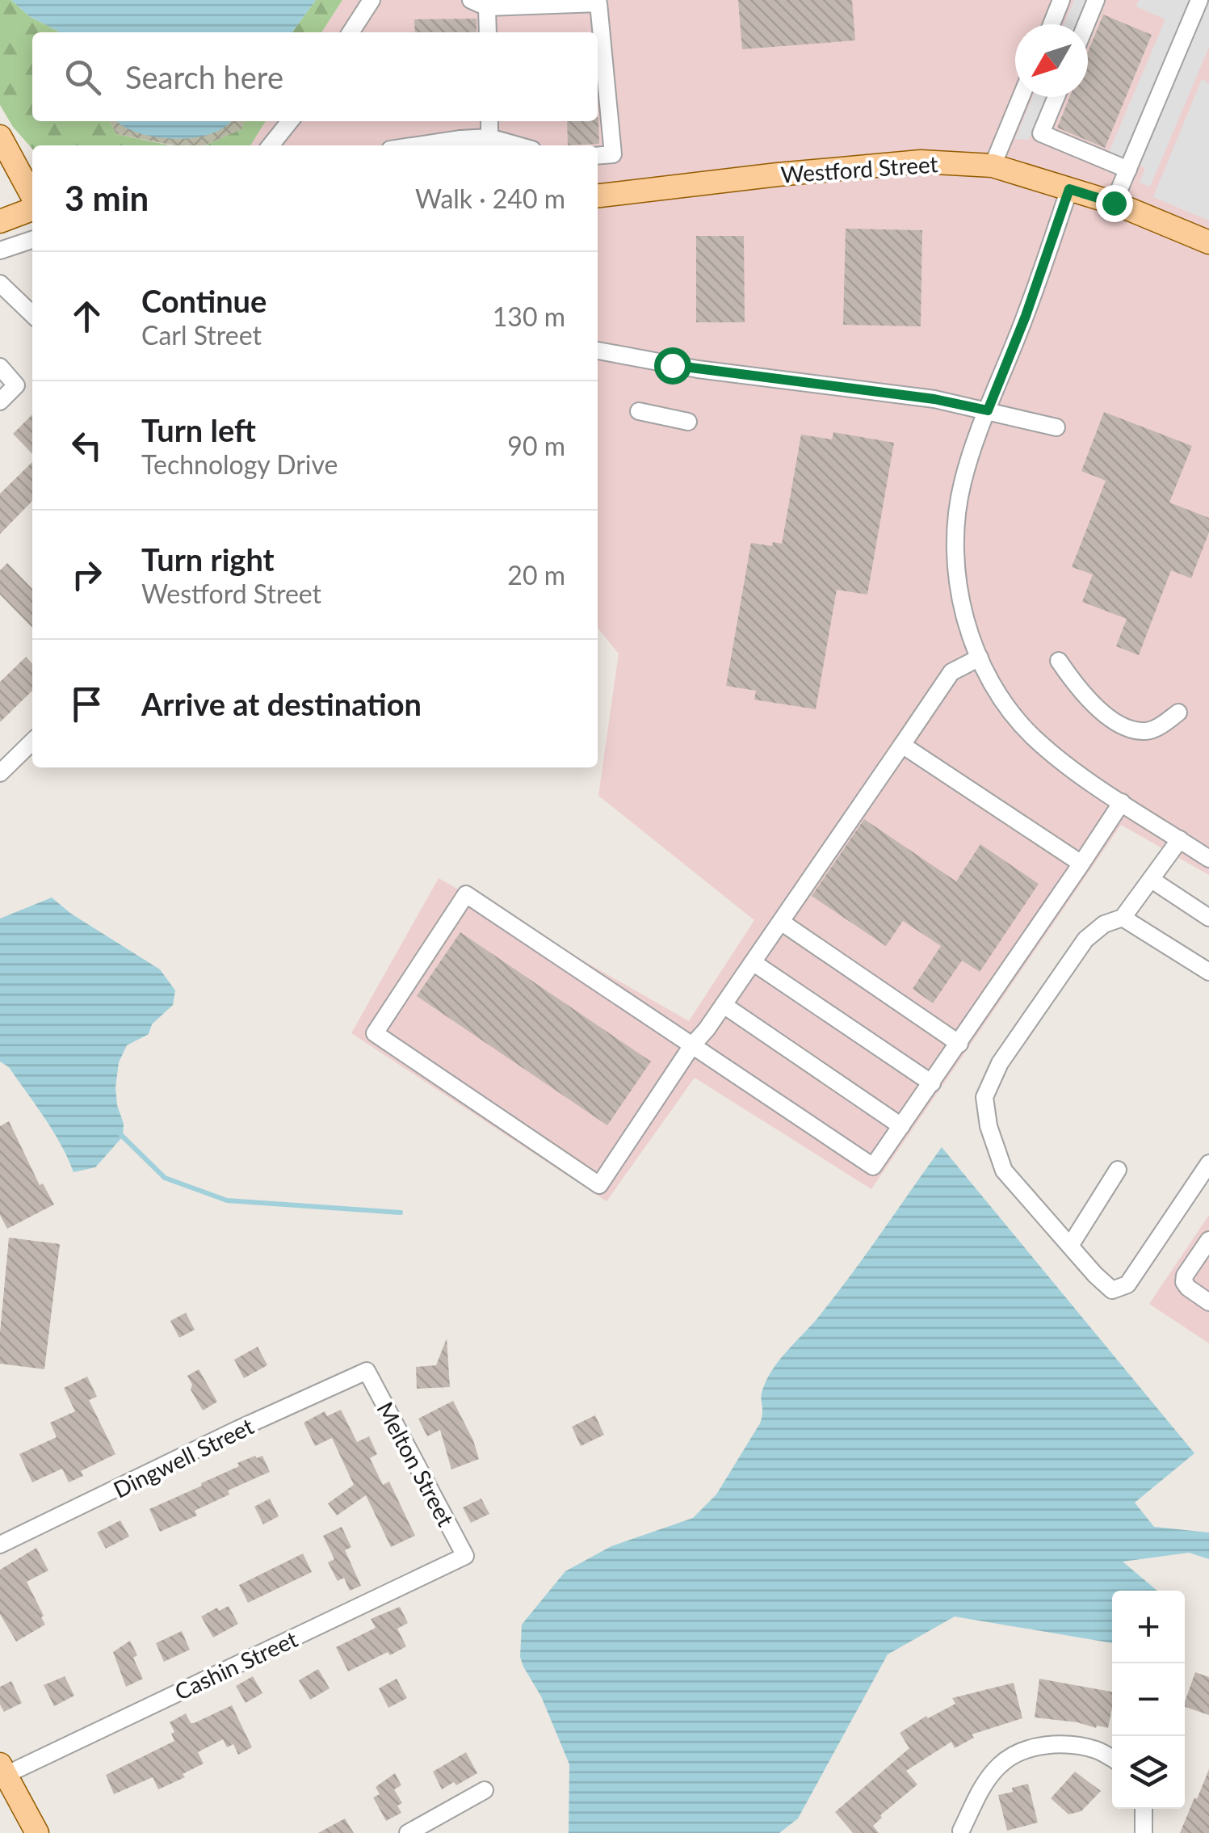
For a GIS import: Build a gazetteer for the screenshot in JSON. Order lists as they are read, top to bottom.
{
  "streets": {
    "main road": ["Westford Street"],
    "street": ["Dingwell Street", "Melton Street", "Cashin Street"]
  },
  "crossings": [
    ["Dingwell Street", "Melton Street"],
    ["Melton Street", "Cashin Street"]
  ],
  "north": "bottom left",
  "page": {
    "search": "Search here",
    "heading": ["3 min", "Walk · 240 m"],
    "list": [
      ["Continue", "Carl Street", "130 m"],
      ["Turn left", "Technology Drive", "90 m"],
      ["Turn right", "Westford Street", "20 m"],
      "Arrive at destination"
    ],
    "map_buttons": ["+", "−"]
  }
}
